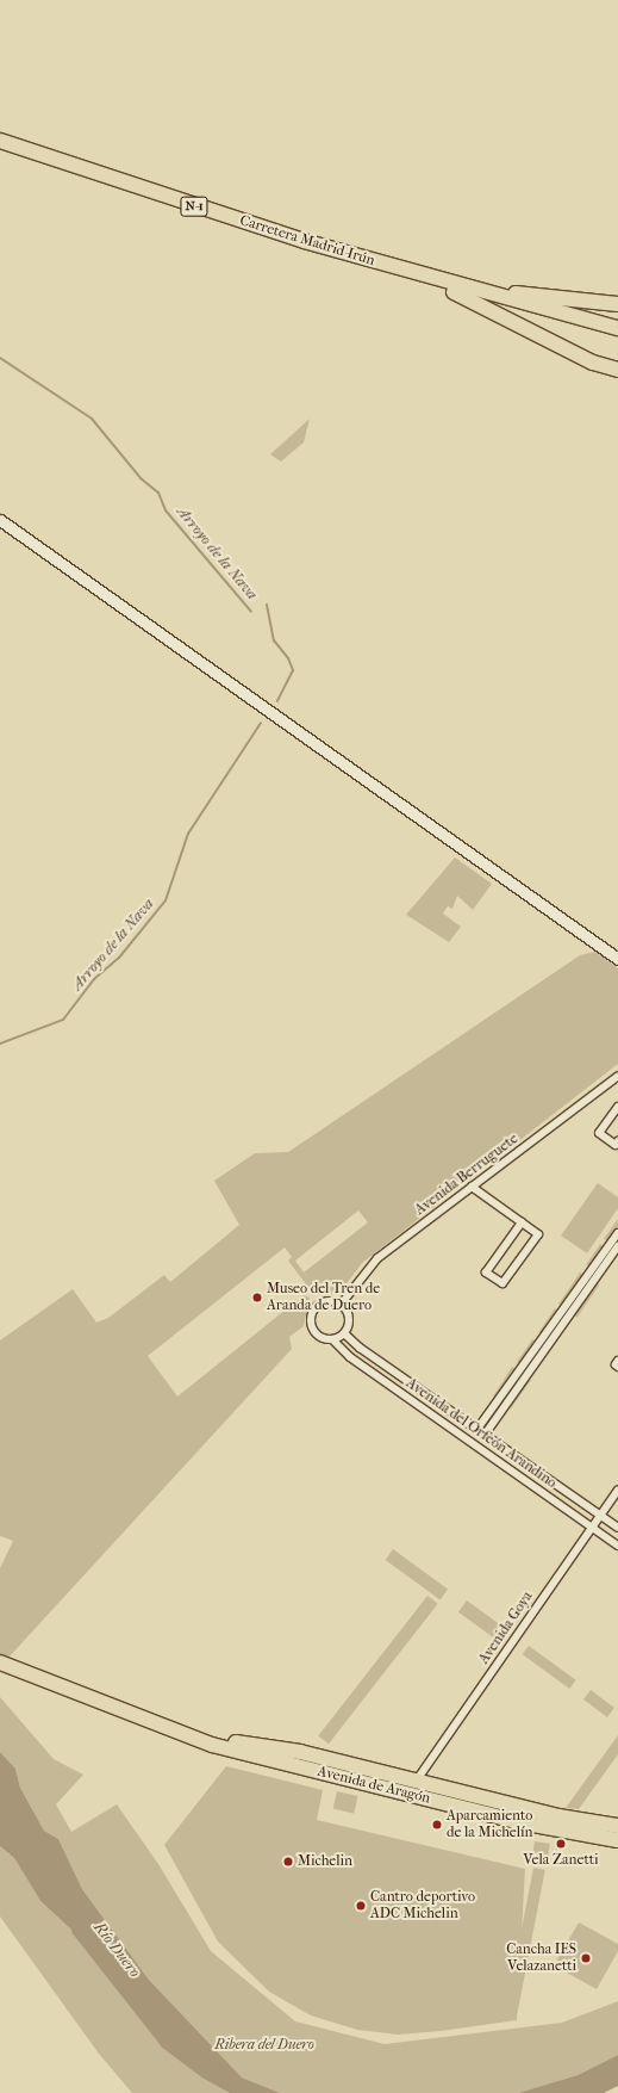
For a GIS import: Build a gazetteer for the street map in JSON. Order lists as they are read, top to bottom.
{
  "streets": {
    "highway": ["N-1", "Carretera Madrid-Irún", "Avenida de Aragón"],
    "street": ["Avenida Berruguete", "Avenida del Orfeón Arandino", "Avenida Goya"]
  },
  "crossings": [
    ["N-1", "Carretera Madrid-Irún"],
    ["Avenida Berruguete", "Avenida del Orfeón Arandino"],
    ["Avenida del Orfeón Arandino", "Avenida Goya"],
    ["Avenida Goya", "Avenida de Aragón"]
  ],
  "water": ["Arroyo de la Nava", "Río Duero"],
  "parks": ["Ribera del Duero"],
  "places": [
    "Museo del Tren de Aranda de Duero",
    "Aparcamiento de la Michelín",
    "Vela Zanetti",
    "Michelin",
    "Cantro deportivo ADC Michelin",
    "Cancha IES Velazanetti"
  ]
}
